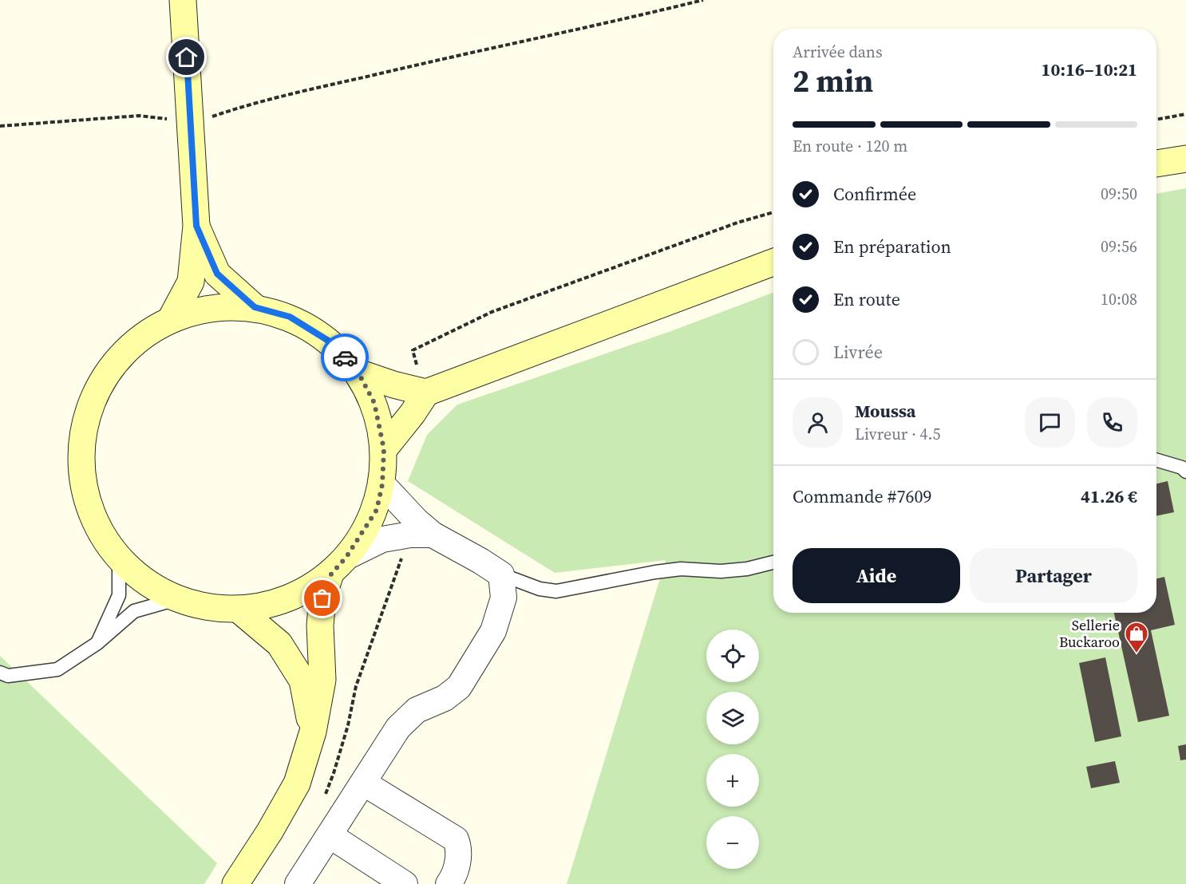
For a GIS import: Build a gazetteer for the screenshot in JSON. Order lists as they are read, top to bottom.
{
  "places": {
    "shop": ["Sellerie Buckaroo"]
  },
  "page": {
    "heading": ["2 min", "Arrivée dans", "10:16–10:21"],
    "panel": [
      "Moussa",
      "Livreur · 4.5",
      "Commande #7609",
      "41.26 €"
    ],
    "bar": "En route · 120 m",
    "list": [
      ["Confirmée", "09:50"],
      ["En préparation", "09:56"],
      ["En route", "10:08"],
      "Livrée"
    ],
    "buttons": ["Aide", "Partager"],
    "map_buttons": ["+", "−"]
  }
}
